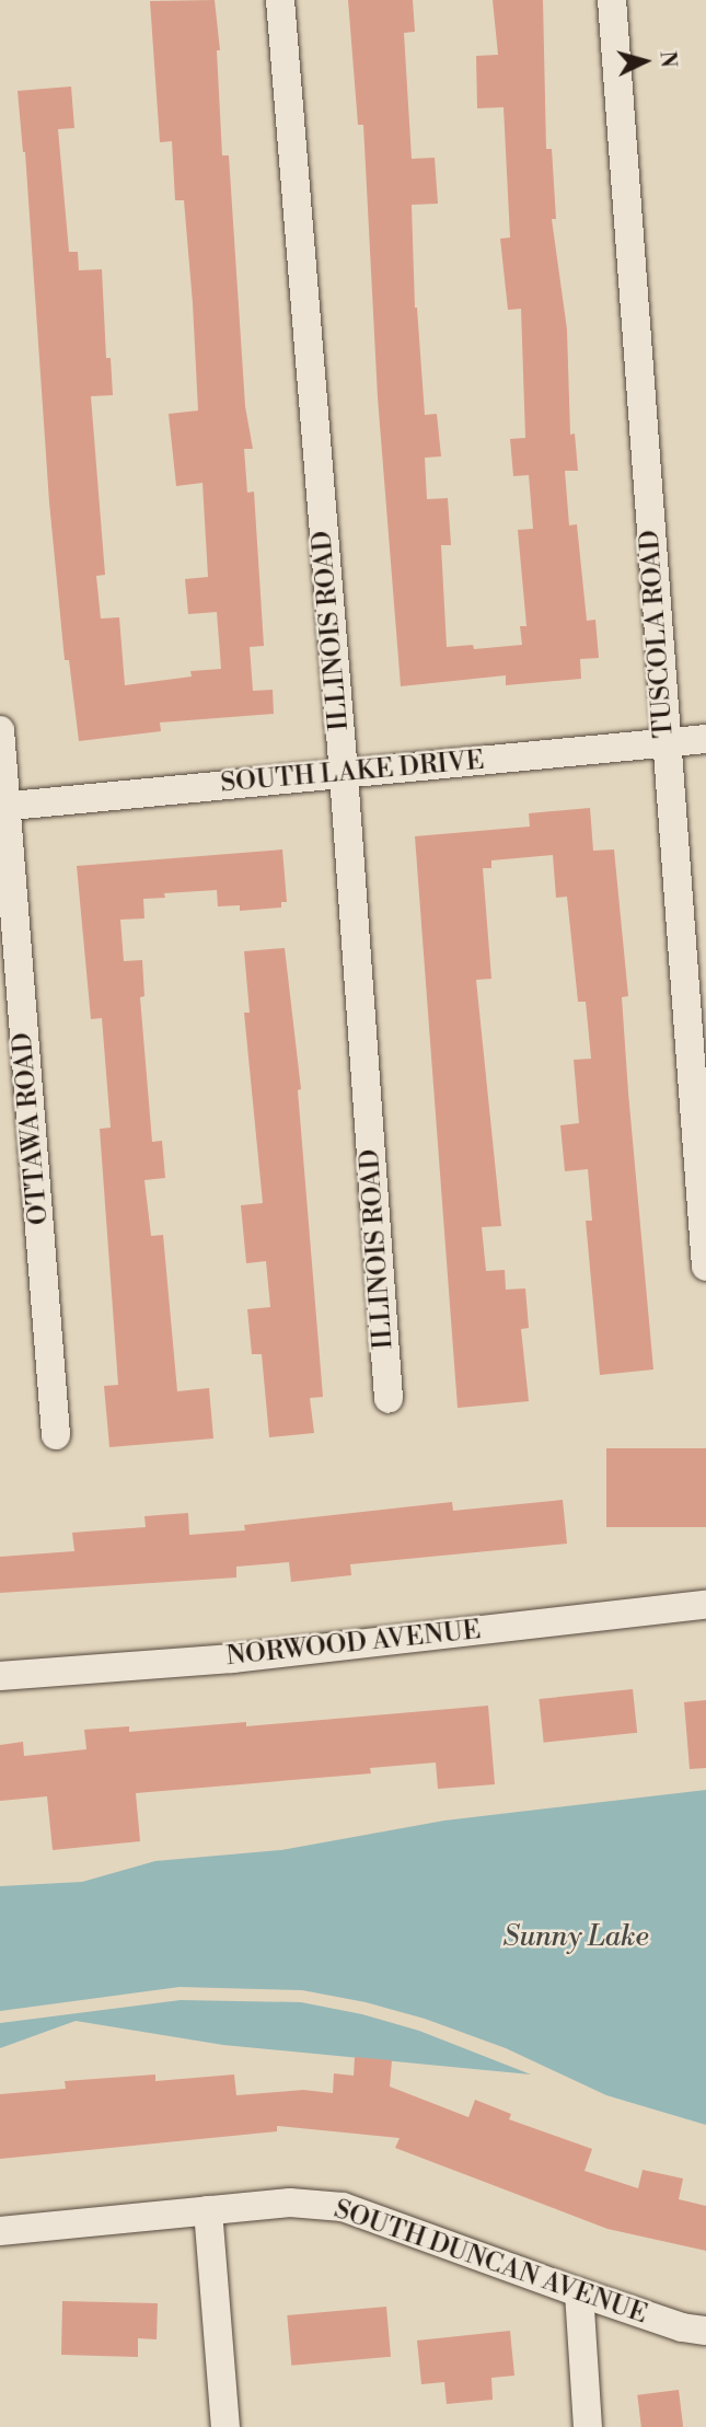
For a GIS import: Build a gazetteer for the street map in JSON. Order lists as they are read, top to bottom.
{
  "streets": {
    "street": [
      "ILLINOIS ROAD",
      "TUSCOLA ROAD",
      "SOUTH LAKE DRIVE",
      "OTTAWA ROAD",
      "NORWOOD AVENUE",
      "SOUTH DUNCAN AVENUE"
    ]
  },
  "crossings": [
    ["ILLINOIS ROAD", "SOUTH LAKE DRIVE"],
    ["TUSCOLA ROAD", "SOUTH LAKE DRIVE"],
    ["SOUTH LAKE DRIVE", "OTTAWA ROAD"]
  ],
  "water": ["Sunny Lake"],
  "north": "right"
}
